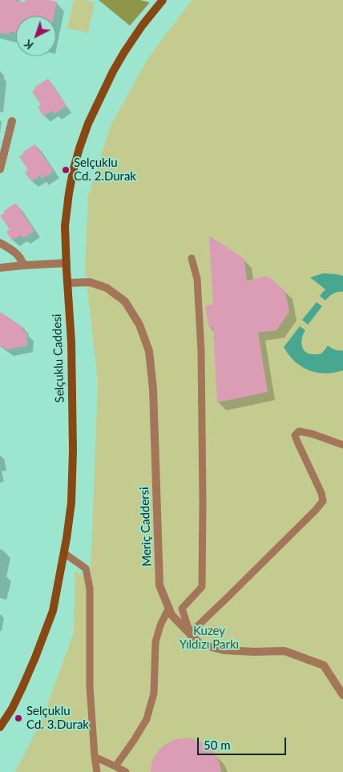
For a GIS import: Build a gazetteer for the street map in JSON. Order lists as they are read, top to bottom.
{
  "streets": {
    "street": ["Selçuklu Caddesi", "Meriç Caddersi"]
  },
  "crossings": [
    ["Selçuklu Caddesi", "Meriç Caddersi"]
  ],
  "parks": ["Kuzey Yıldızı Parkı"],
  "places": ["Selçuklu Cd. 2.Durak", "Selçuklu Cd. 3.Durak"],
  "scale_bar": "50 m",
  "north": "bottom left"
}
